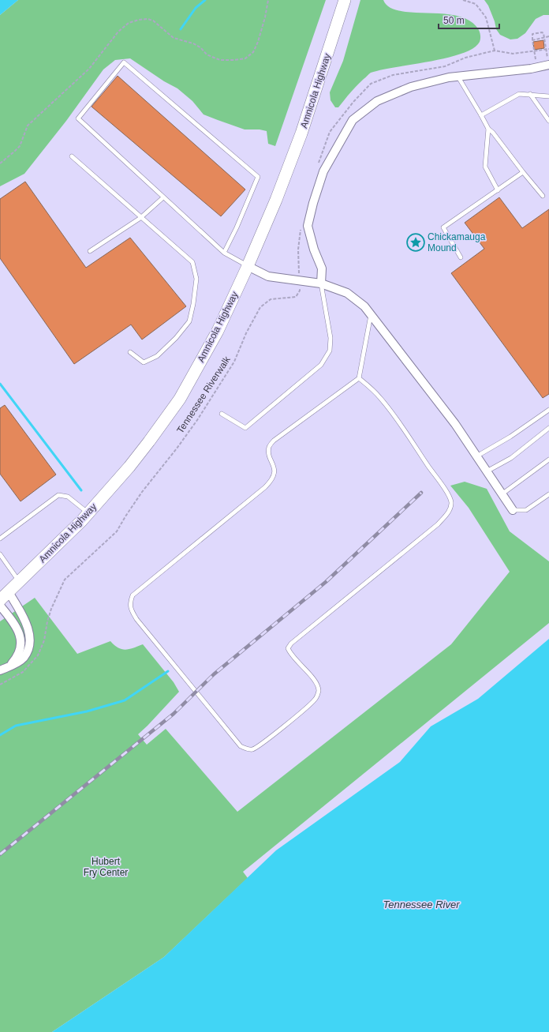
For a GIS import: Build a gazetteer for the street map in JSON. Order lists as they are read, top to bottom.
{
  "streets": {
    "main road": ["Amnicola Highway"],
    "path": ["Tennessee Riverwalk"]
  },
  "water": ["Tennessee River"],
  "parks": ["Hubert Fry Center"],
  "places": {
    "place": ["Chickamauga Mound"]
  },
  "scale_bar": "50 m"
}
